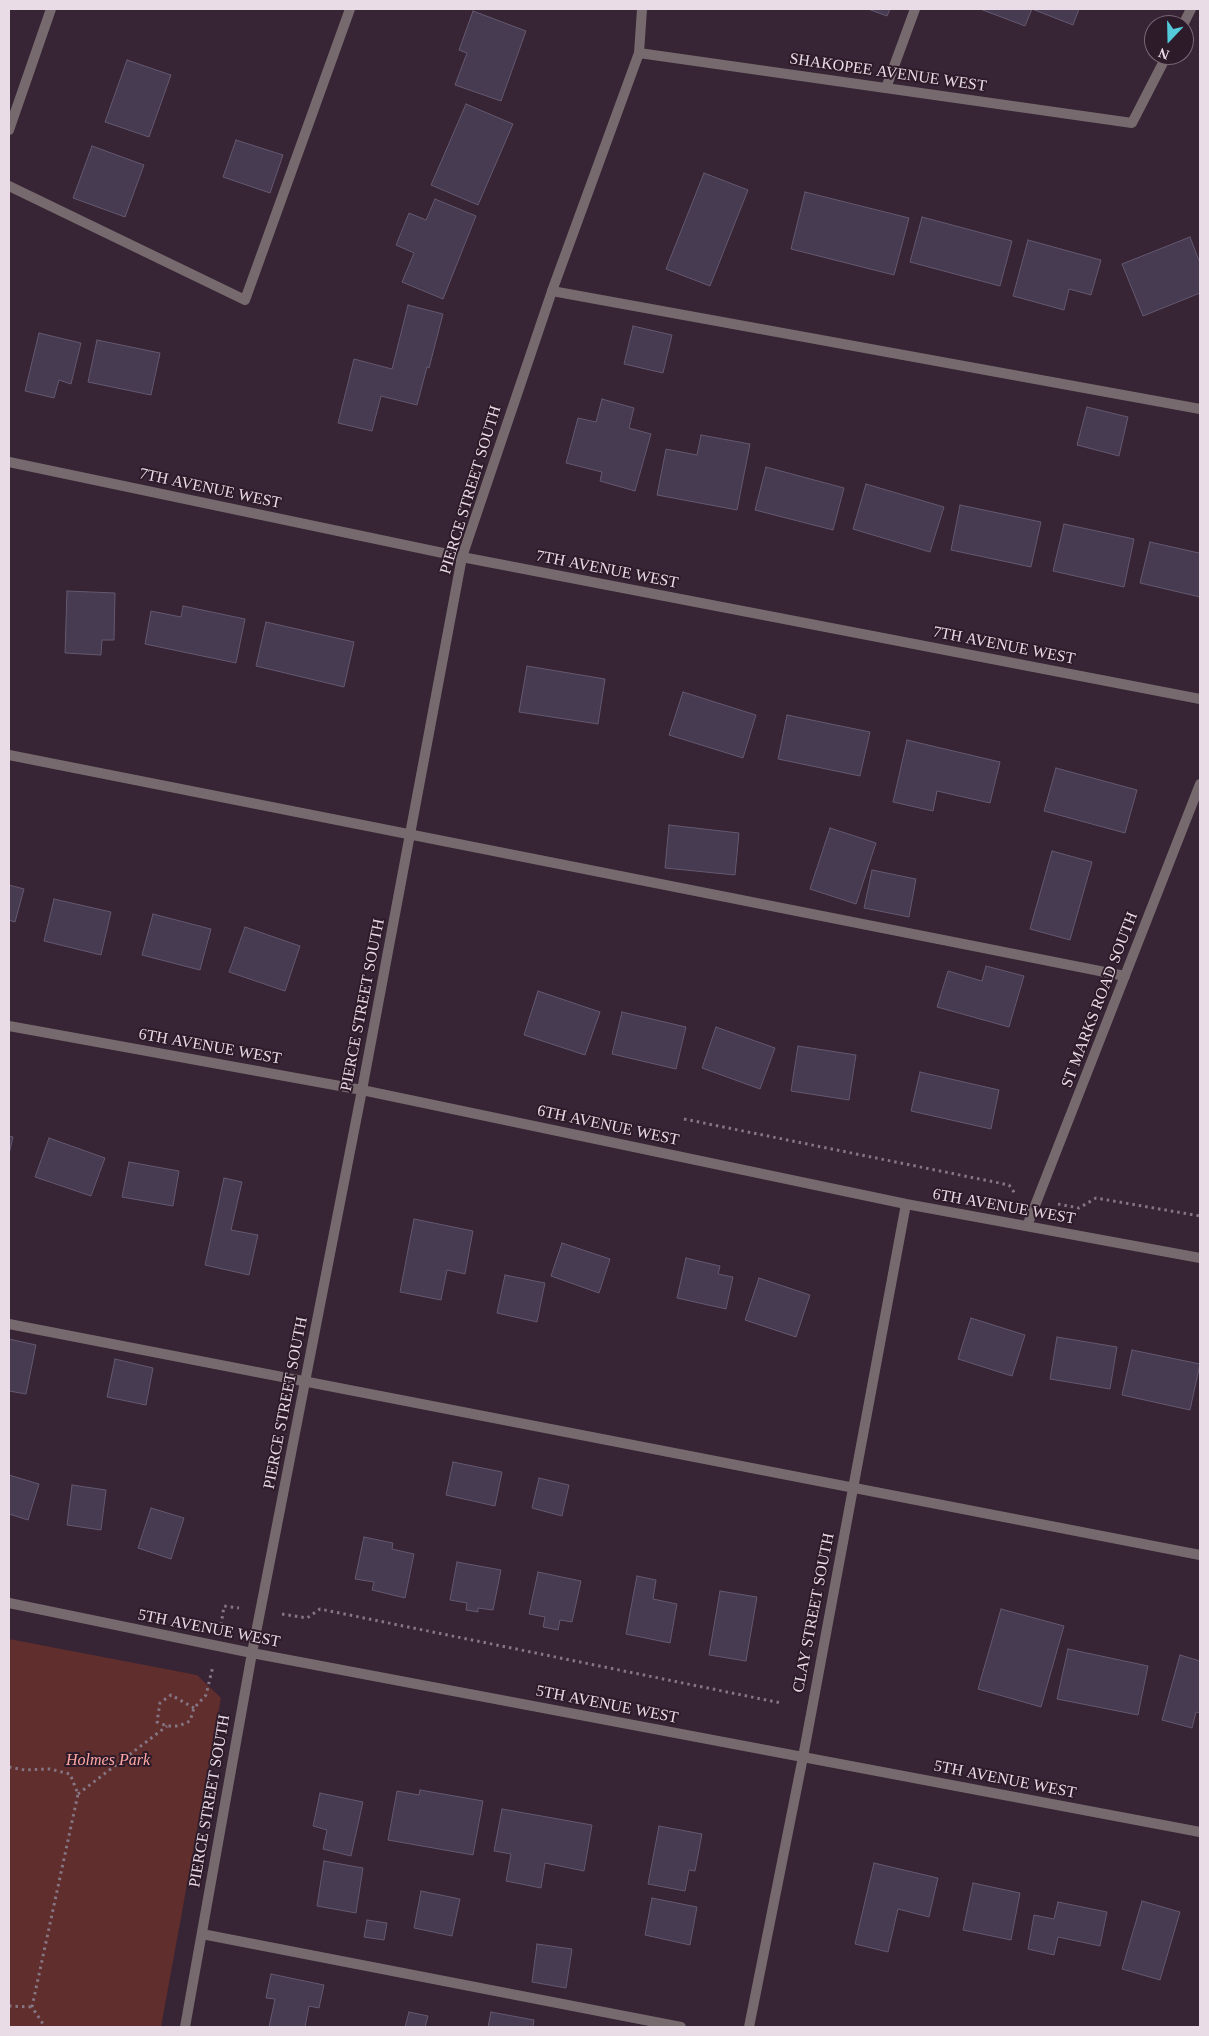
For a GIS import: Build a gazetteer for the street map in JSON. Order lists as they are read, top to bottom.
{
  "streets": {
    "street": [
      "SHAKOPEE AVENUE WEST",
      "7TH AVENUE WEST",
      "PIERCE STREET SOUTH",
      "ST MARKS ROAD SOUTH",
      "6TH AVENUE WEST",
      "CLAY STREET SOUTH",
      "5TH AVENUE WEST"
    ]
  },
  "crossings": [
    ["SHAKOPEE AVENUE WEST", "PIERCE STREET SOUTH"],
    ["7TH AVENUE WEST", "PIERCE STREET SOUTH"],
    ["PIERCE STREET SOUTH", "6TH AVENUE WEST"],
    ["PIERCE STREET SOUTH", "5TH AVENUE WEST"],
    ["ST MARKS ROAD SOUTH", "6TH AVENUE WEST"],
    ["6TH AVENUE WEST", "CLAY STREET SOUTH"],
    ["CLAY STREET SOUTH", "5TH AVENUE WEST"]
  ],
  "parks": ["Holmes Park"],
  "north": "bottom"
}
